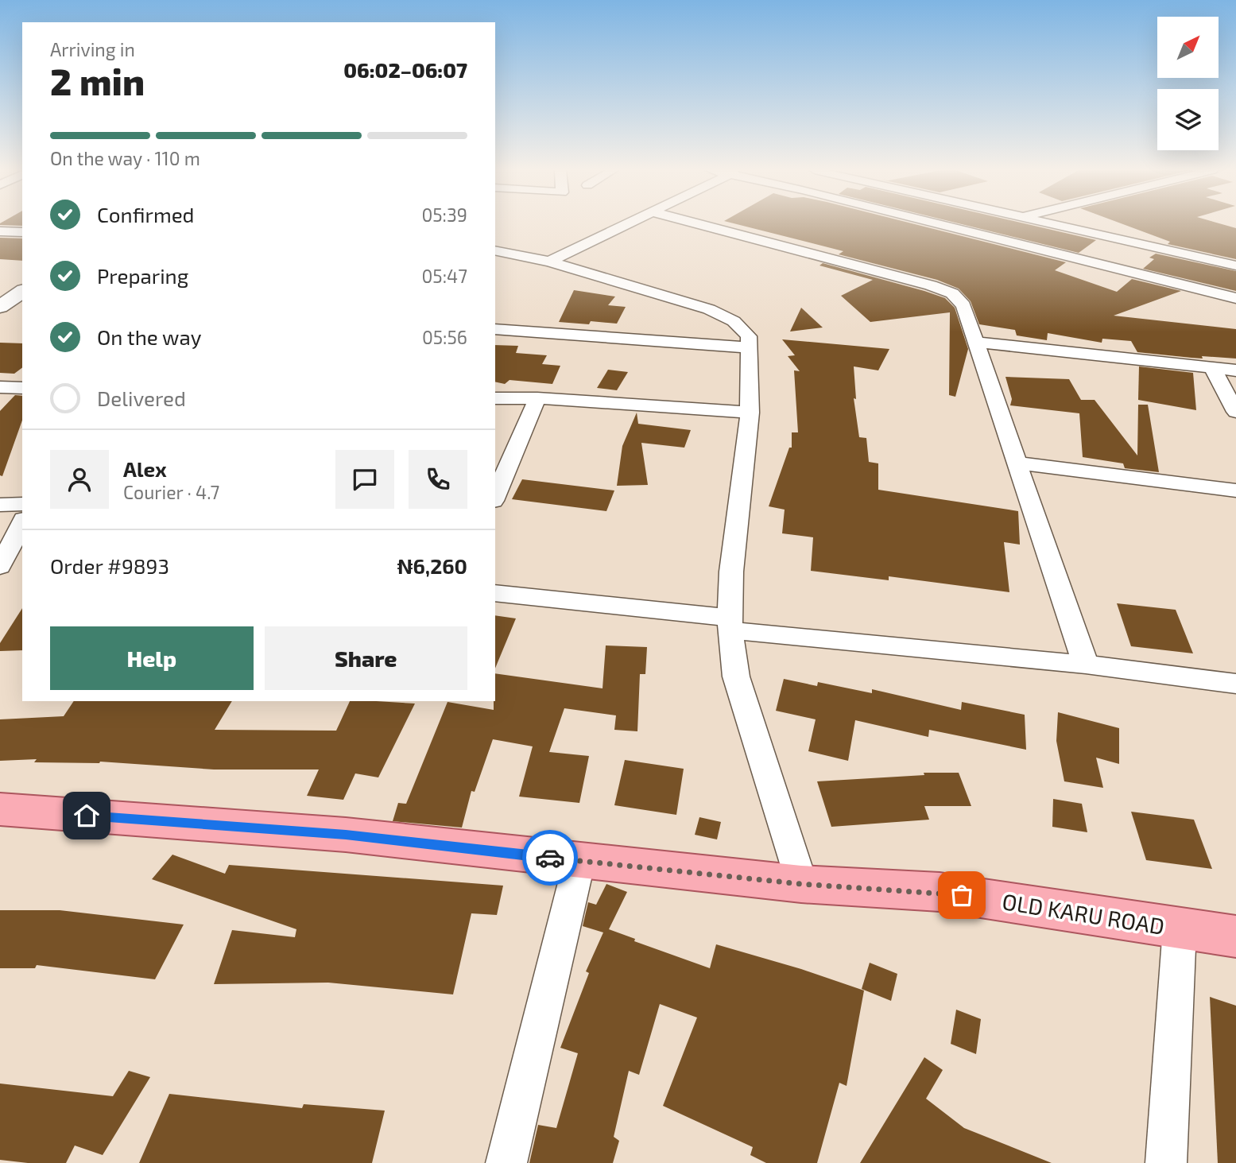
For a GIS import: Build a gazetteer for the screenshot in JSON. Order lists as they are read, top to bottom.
{
  "streets": {
    "main road": ["OLD KARU ROAD"]
  },
  "north": "top right",
  "page": {
    "heading": ["2 min", "Arriving in", "06:02–06:07"],
    "panel": [
      "Alex",
      "Courier · 4.7",
      "Order #9893",
      "₦6,260"
    ],
    "bar": "On the way · 110 m",
    "list": [
      ["Confirmed", "05:39"],
      ["Preparing", "05:47"],
      ["On the way", "05:56"],
      "Delivered"
    ],
    "buttons": ["Help", "Share"]
  }
}
